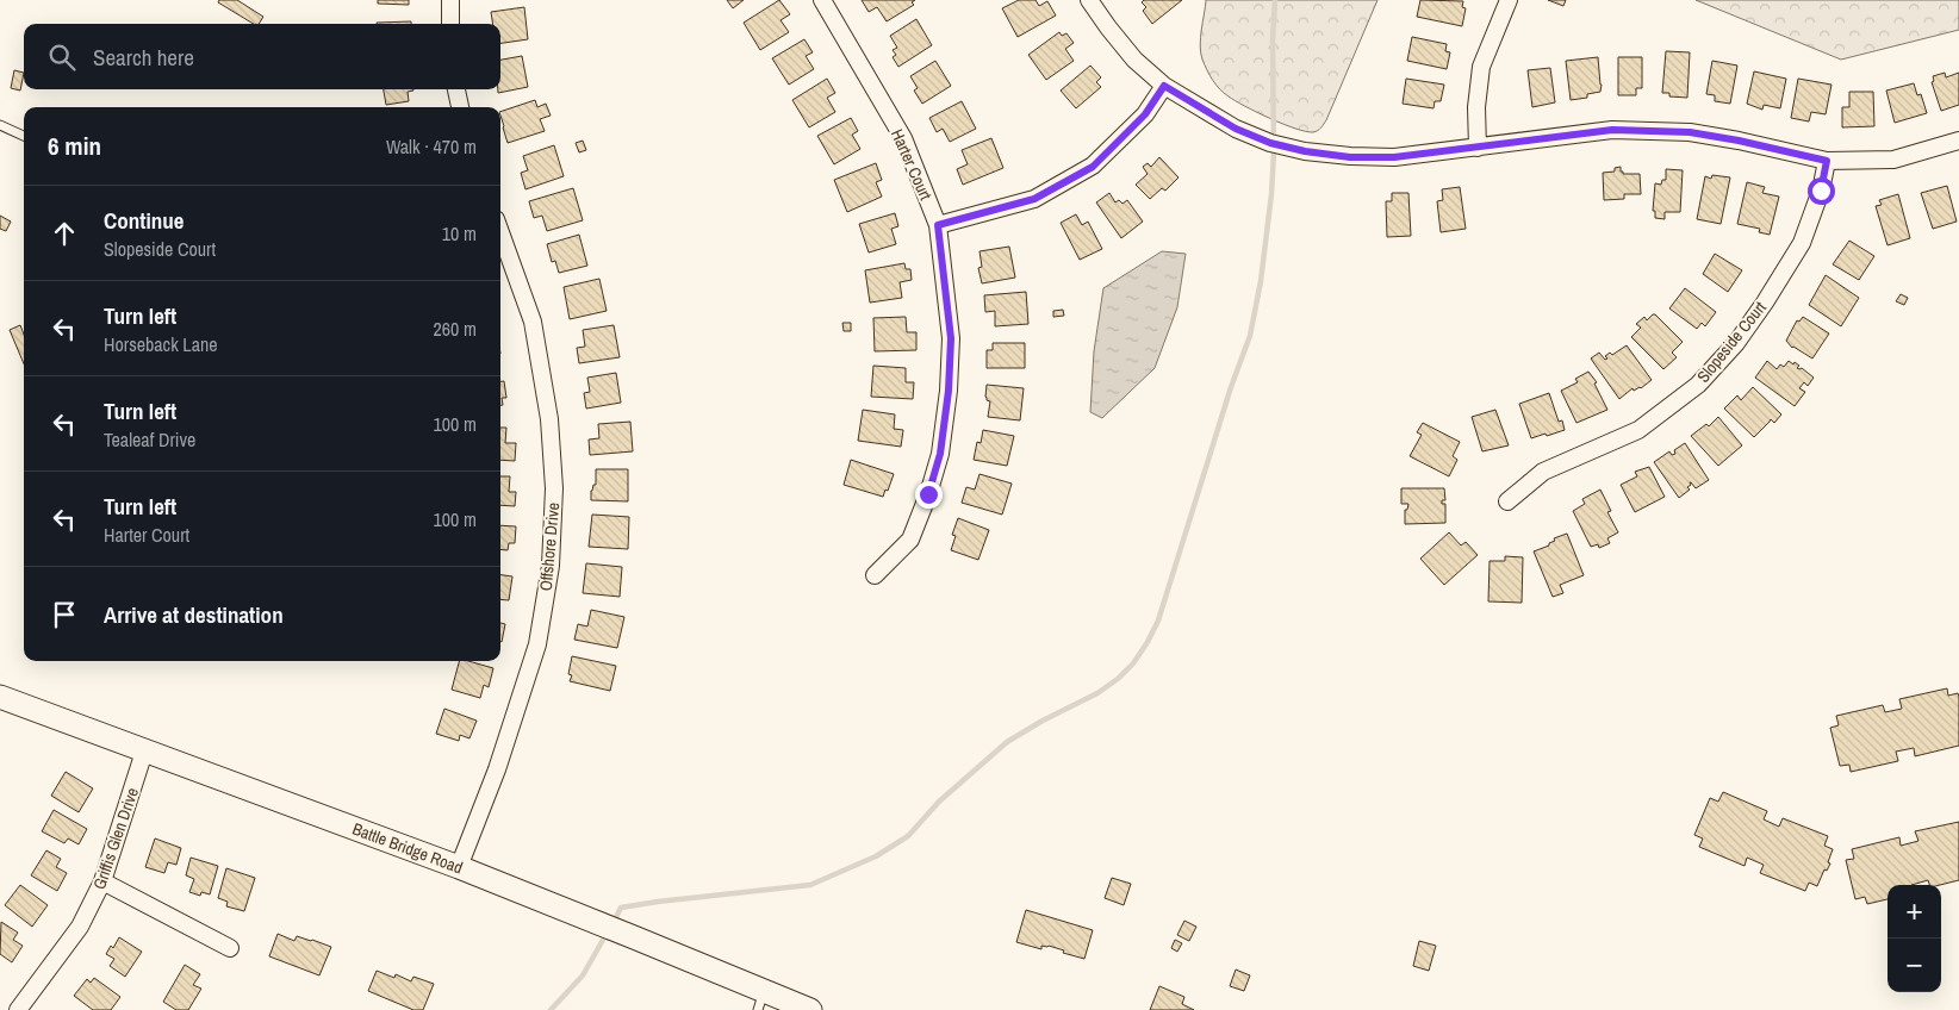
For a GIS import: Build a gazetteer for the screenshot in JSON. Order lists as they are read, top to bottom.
{
  "streets": {
    "street": [
      "Harter Court",
      "Slopeside Court",
      "Offshore Drive",
      "Griffis Glen Drive",
      "Battle Bridge Road"
    ]
  },
  "crossings": [
    ["Offshore Drive", "Battle Bridge Road"],
    ["Griffis Glen Drive", "Battle Bridge Road"]
  ],
  "page": {
    "search": "Search here",
    "heading": ["6 min", "Walk · 470 m"],
    "list": [
      ["Continue", "Slopeside Court", "10 m"],
      ["Turn left", "Horseback Lane", "260 m"],
      ["Turn left", "Tealeaf Drive", "100 m"],
      ["Turn left", "Harter Court", "100 m"],
      "Arrive at destination"
    ],
    "map_buttons": ["+", "−"]
  }
}
